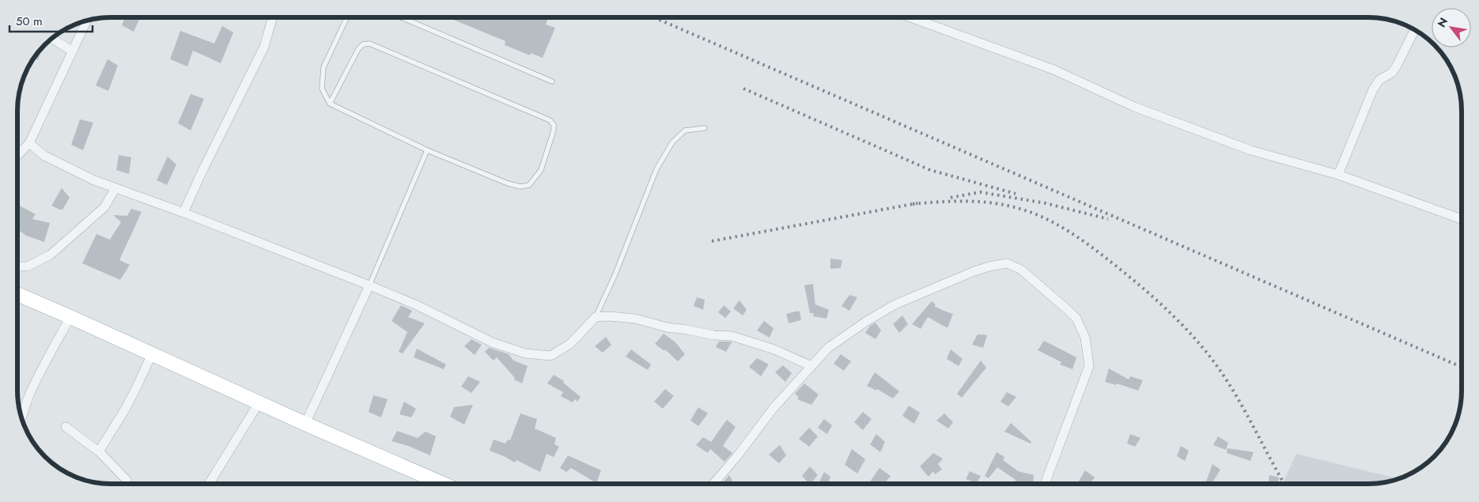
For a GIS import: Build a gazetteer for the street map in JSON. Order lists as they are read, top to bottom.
{
  "scale_bar": "50 m",
  "north": "top left"
}
